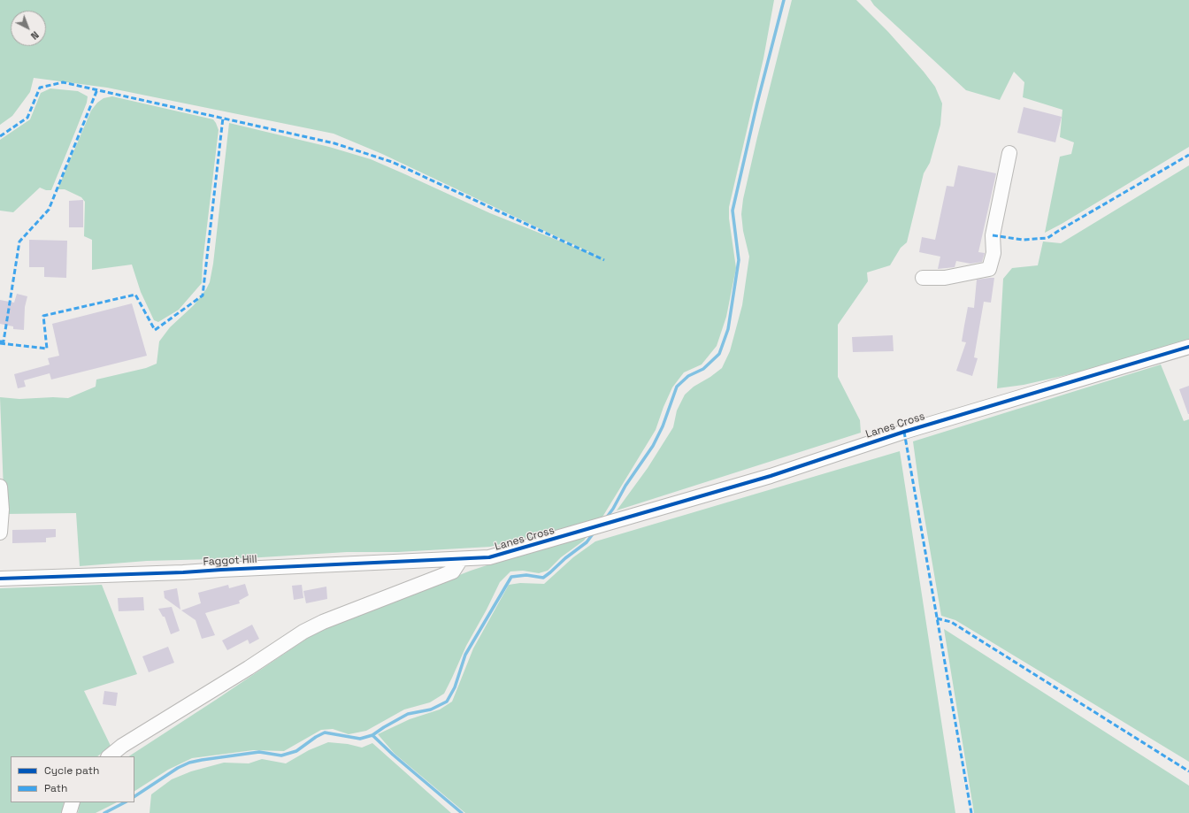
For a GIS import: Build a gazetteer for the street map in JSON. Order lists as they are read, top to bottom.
{
  "streets": {
    "street": ["Lanes Cross", "Faggot Hill"]
  },
  "crossings": [
    ["Lanes Cross", "Faggot Hill"]
  ],
  "legend": ["Cycle path", "Path"],
  "north": "bottom right"
}
